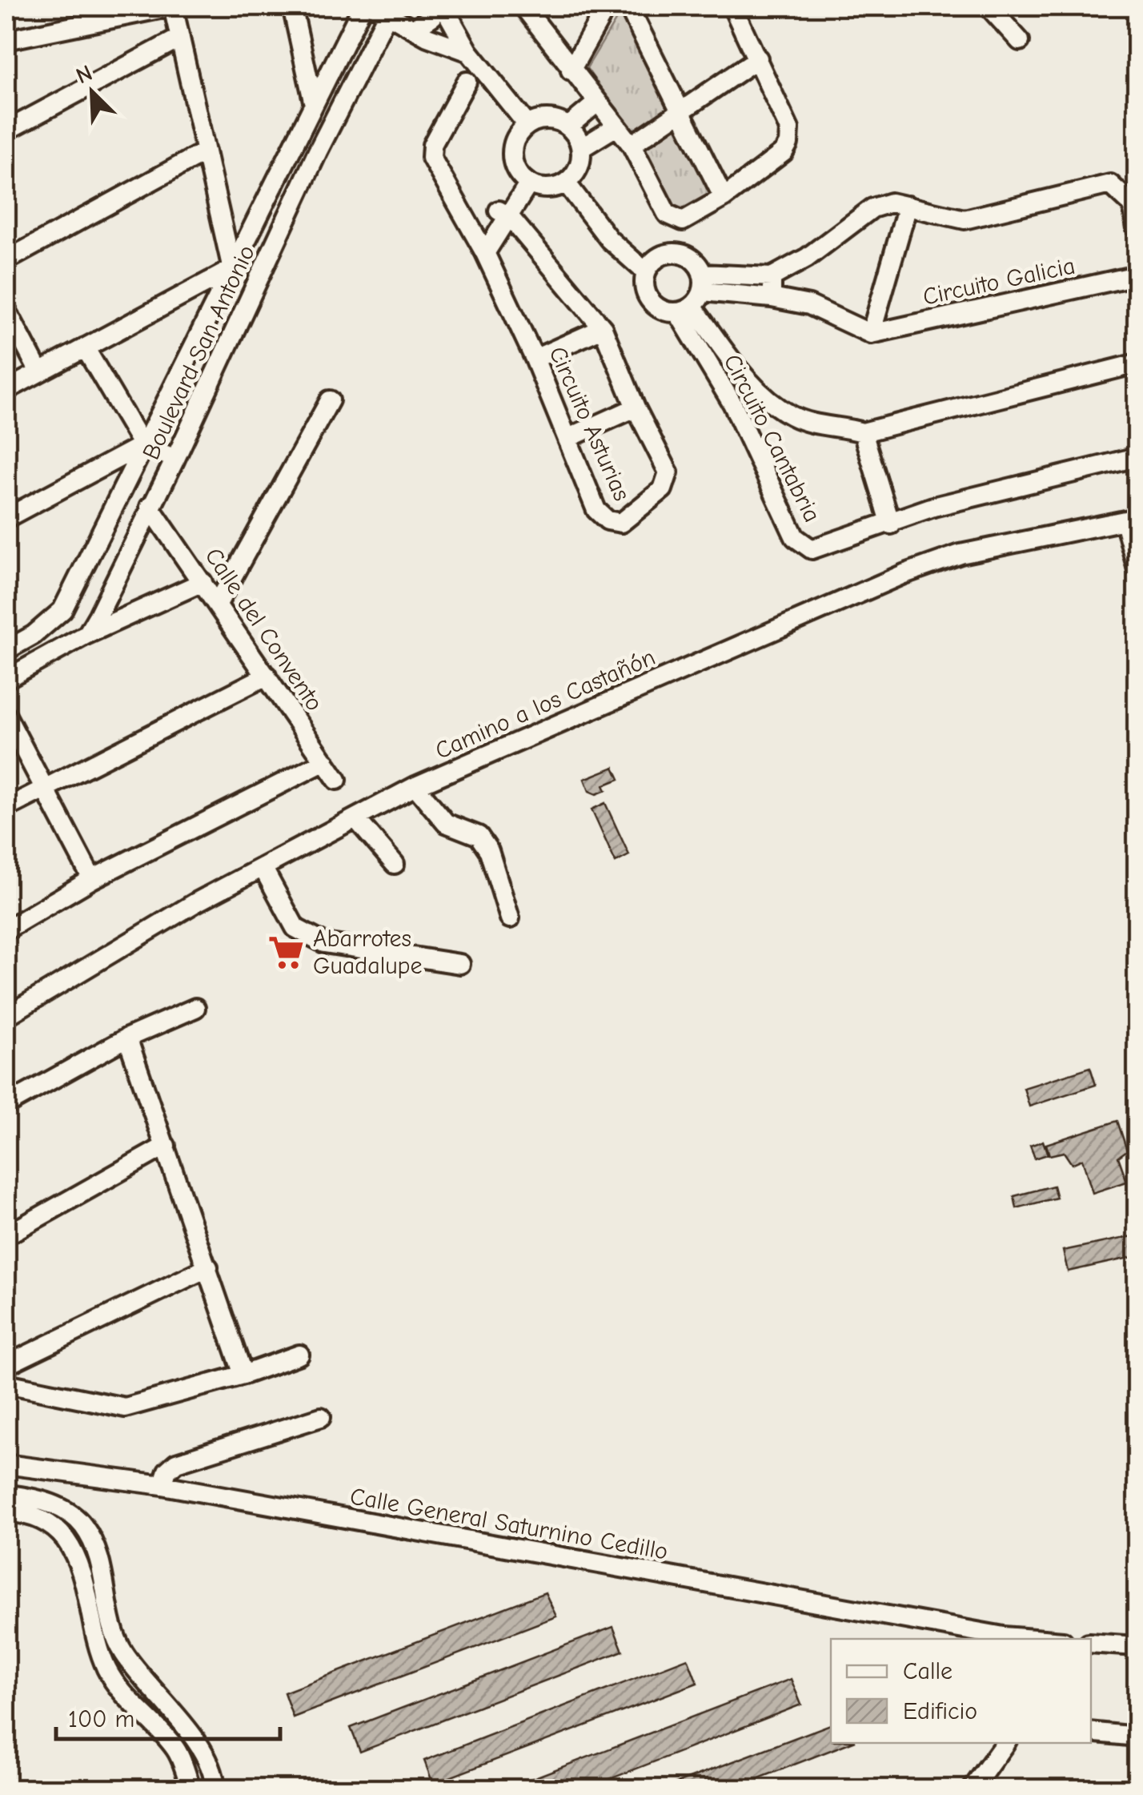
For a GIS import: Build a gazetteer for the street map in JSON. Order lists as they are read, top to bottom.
{
  "streets": {
    "street": [
      "Circuito Galicia",
      "Boulevard San Antonio",
      "Circuito Asturias",
      "Circuito Cantabria",
      "Calle del Convento",
      "Camino a los Castañón",
      "Calle General Saturnino Cedillo"
    ]
  },
  "crossings": [
    ["Boulevard San Antonio", "Calle del Convento"]
  ],
  "places": {
    "supermarket": ["Abarrotes Guadalupe"]
  },
  "legend": ["Calle", "Edificio"],
  "scale_bar": "100 m",
  "north": "top left"
}
